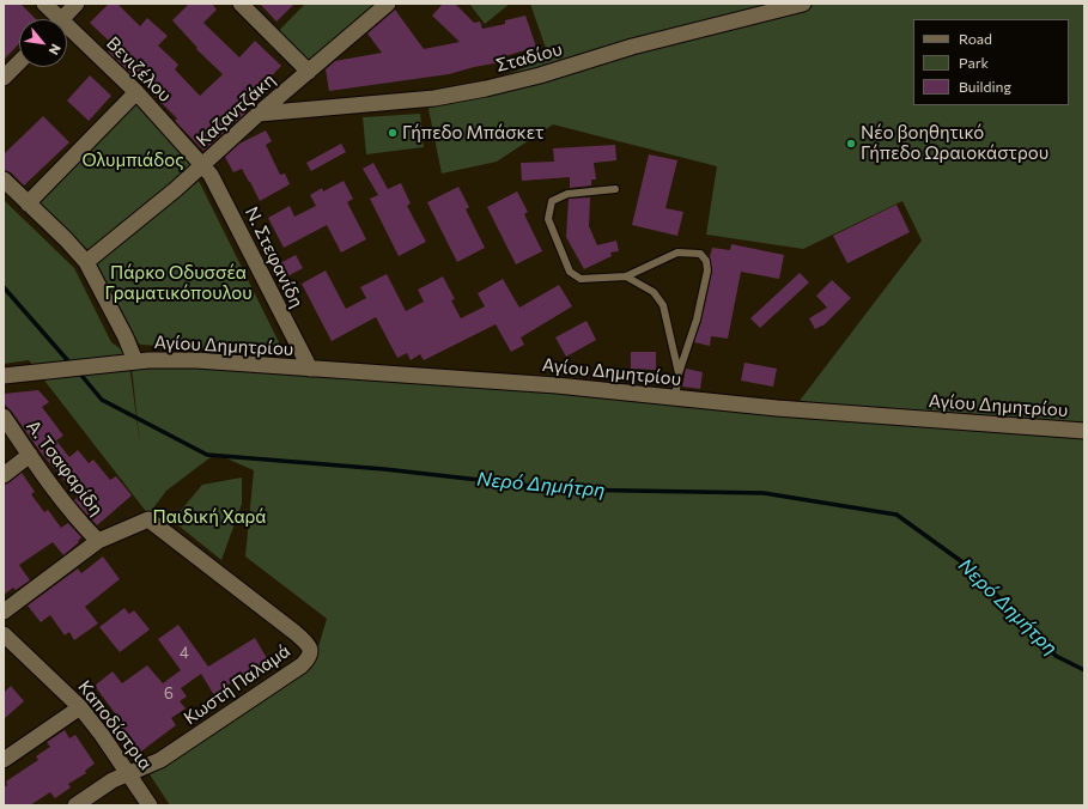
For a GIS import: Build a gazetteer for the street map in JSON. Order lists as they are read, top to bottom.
{
  "streets": {
    "street": [
      "Σταδίου",
      "Βενιζέλου",
      "Καζαντζάκη",
      "Ν. Στεφανίδη",
      "Αγίου Δημητρίου",
      "Α. Τσαφαρίδη",
      "Κωστή Παλαμά",
      "Καποδίστρια"
    ]
  },
  "crossings": [
    ["Σταδίου", "Καζαντζάκη"],
    ["Βενιζέλου", "Καζαντζάκη"],
    ["Βενιζέλου", "Ν. Στεφανίδη"],
    ["Καζαντζάκη", "Ν. Στεφανίδη"],
    ["Ν. Στεφανίδη", "Αγίου Δημητρίου"],
    ["Α. Τσαφαρίδη", "Κωστή Παλαμά"],
    ["Κωστή Παλαμά", "Καποδίστρια"]
  ],
  "water": ["Νερό Δημήτρη"],
  "parks": ["Ολυμπιάδος", "Πάρκο Οδυσσέα Γραματικόπουλου", "Παιδική Χαρά"],
  "places": ["Γήπεδο Μπάσκετ", "Νέο βοηθητικό Γήπεδο Ωραιοκάστρου"],
  "house_numbers": ["4", "6"],
  "legend": ["Road", "Park", "Building"],
  "north": "bottom right"
}
